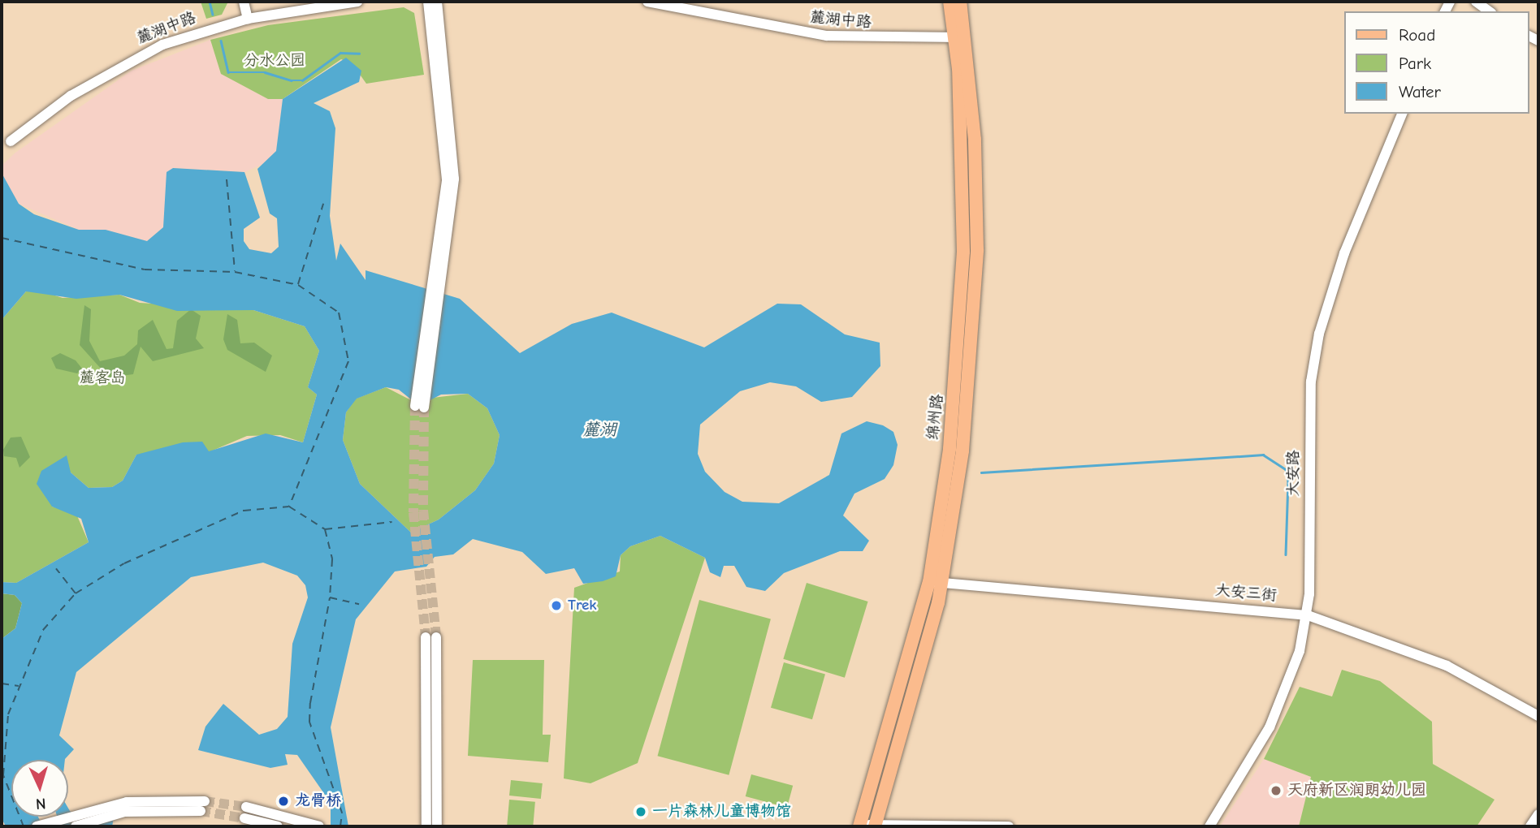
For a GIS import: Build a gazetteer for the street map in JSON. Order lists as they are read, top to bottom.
{
  "streets": {
    "main road": ["绵州路"],
    "street": ["麓湖中路", "大安路", "大安三街"]
  },
  "crossings": [
    ["麓湖中路", "绵州路"],
    ["绵州路", "大安三街"],
    ["大安路", "大安三街"]
  ],
  "water": ["麓湖"],
  "parks": ["分水公园", "麓客岛"],
  "places": [
    "Trek",
    "天府新区润朗幼儿园",
    "龙骨桥",
    "一片森林儿童博物馆"
  ],
  "legend": ["Road", "Park", "Water"],
  "north": "bottom"
}
